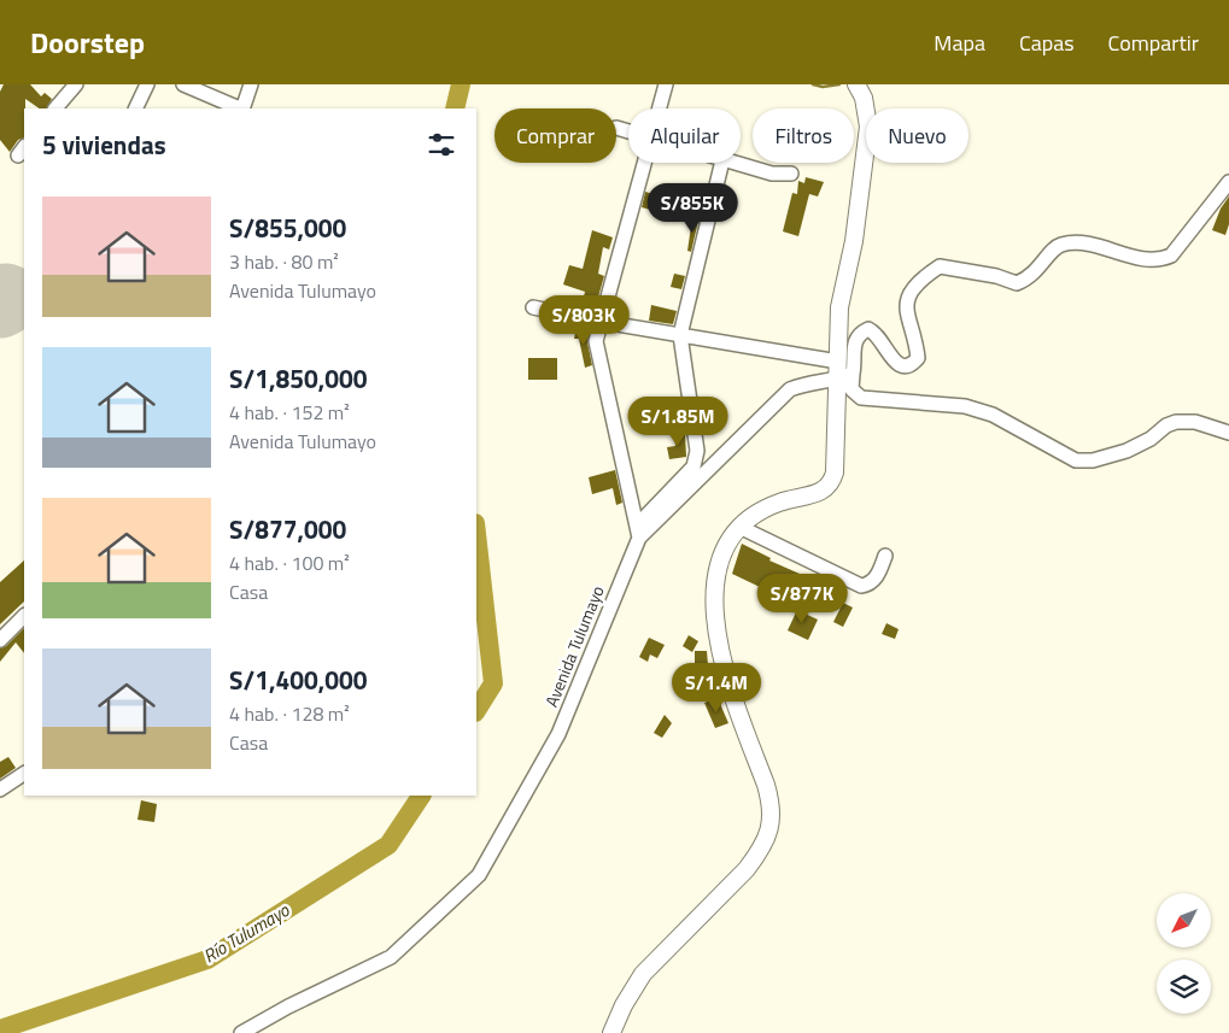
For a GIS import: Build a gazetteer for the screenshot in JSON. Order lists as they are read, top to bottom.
{
  "streets": {
    "street": ["Avenida Tulumayo"]
  },
  "water": ["Río Tulumayo"],
  "north": "bottom left",
  "page": {
    "header": "Doorstep",
    "nav": ["Mapa", "Capas", "Compartir"],
    "chip": [
      "Comprar",
      "Alquilar",
      "Filtros",
      "Nuevo"
    ],
    "heading": "5 viviendas",
    "list": [
      {
        "name": "S/855,000",
        "note": "3 hab. · 80 m² · Avenida Tulumayo"
      },
      {
        "name": "S/1,850,000",
        "note": "4 hab. · 152 m² · Avenida Tulumayo"
      },
      {
        "name": "S/877,000",
        "note": "4 hab. · 100 m² · Casa"
      },
      {
        "name": "S/1,400,000",
        "note": "4 hab. · 128 m² · Casa"
      }
    ],
    "price": [
      "S/855K",
      "S/803K",
      "S/1.85M",
      "S/877K",
      "S/1.4M"
    ]
  }
}
